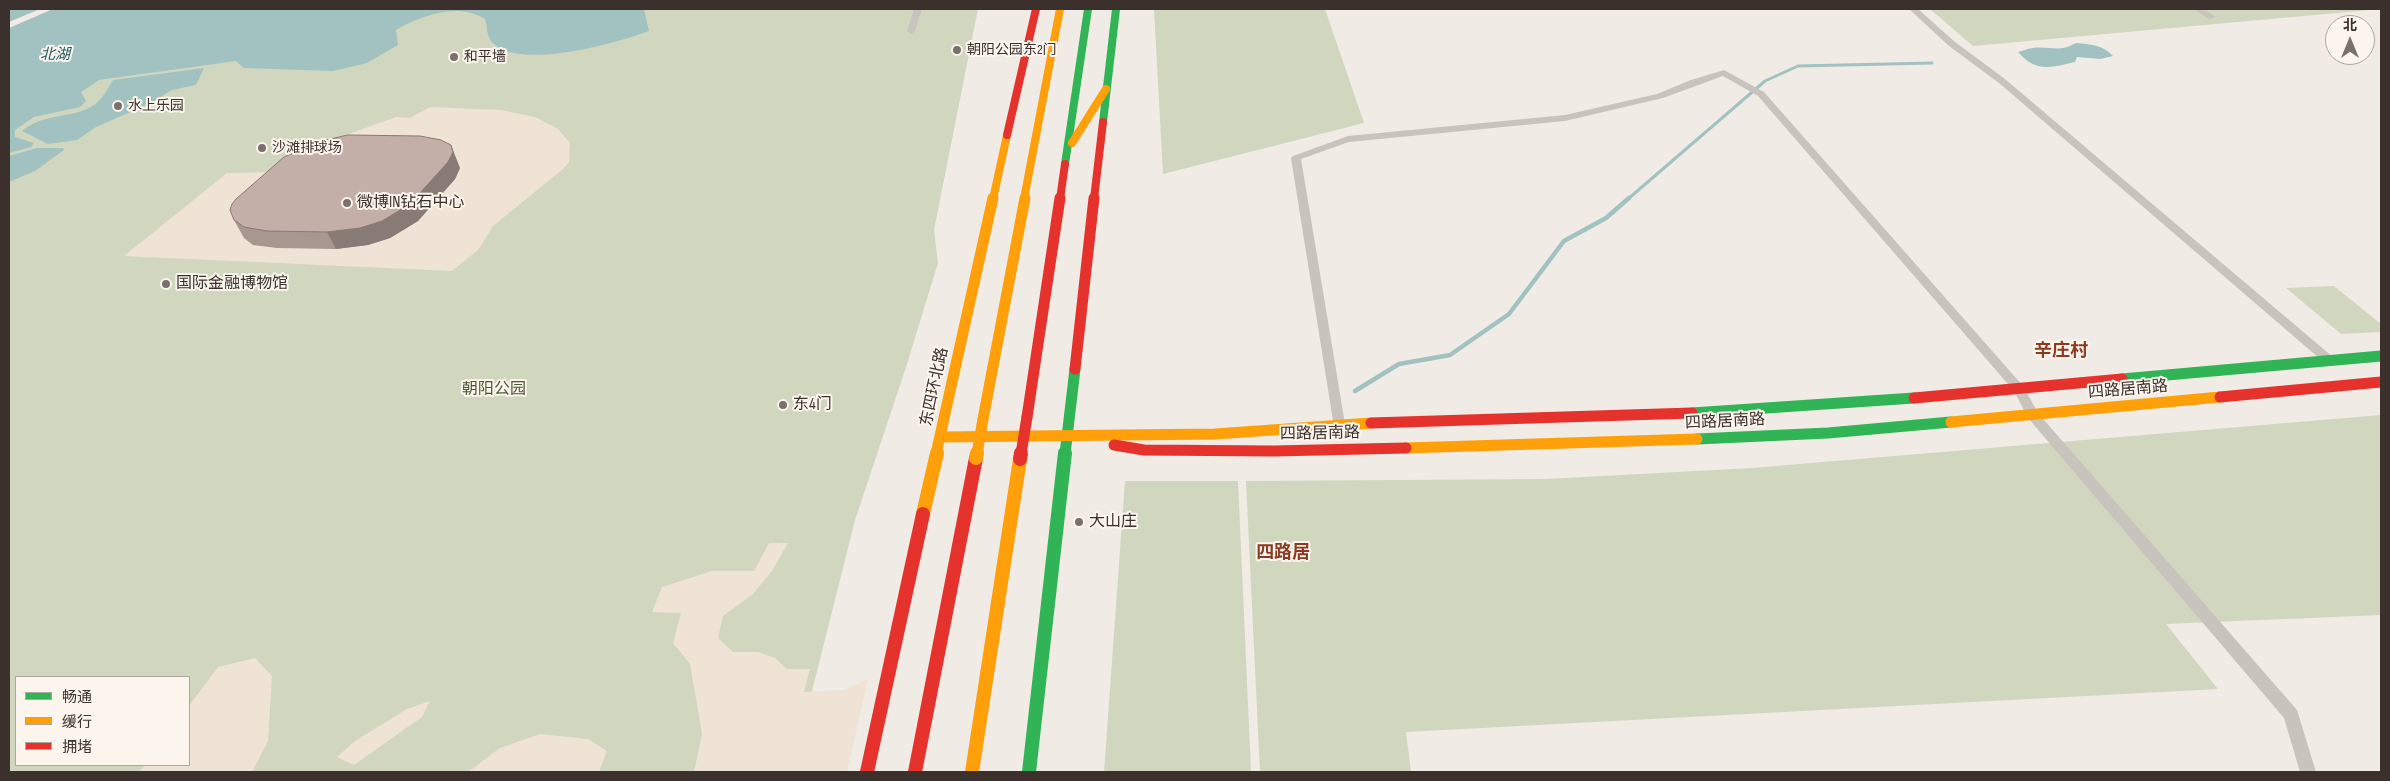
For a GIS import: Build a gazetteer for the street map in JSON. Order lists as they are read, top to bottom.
{
  "streets": {
    "main road": ["东四环北路", "四路居南路"]
  },
  "districts": ["辛庄村", "四路居"],
  "water": ["北湖"],
  "parks": ["朝阳公园"],
  "places": [
    "朝阳公园东2门",
    "和平墙",
    "水上乐园",
    "沙滩排球场",
    "微博IN钻石中心",
    "国际金融博物馆",
    "东4门",
    "大山庄"
  ],
  "legend": ["畅通", "缓行", "拥堵"],
  "north": "top"
}
